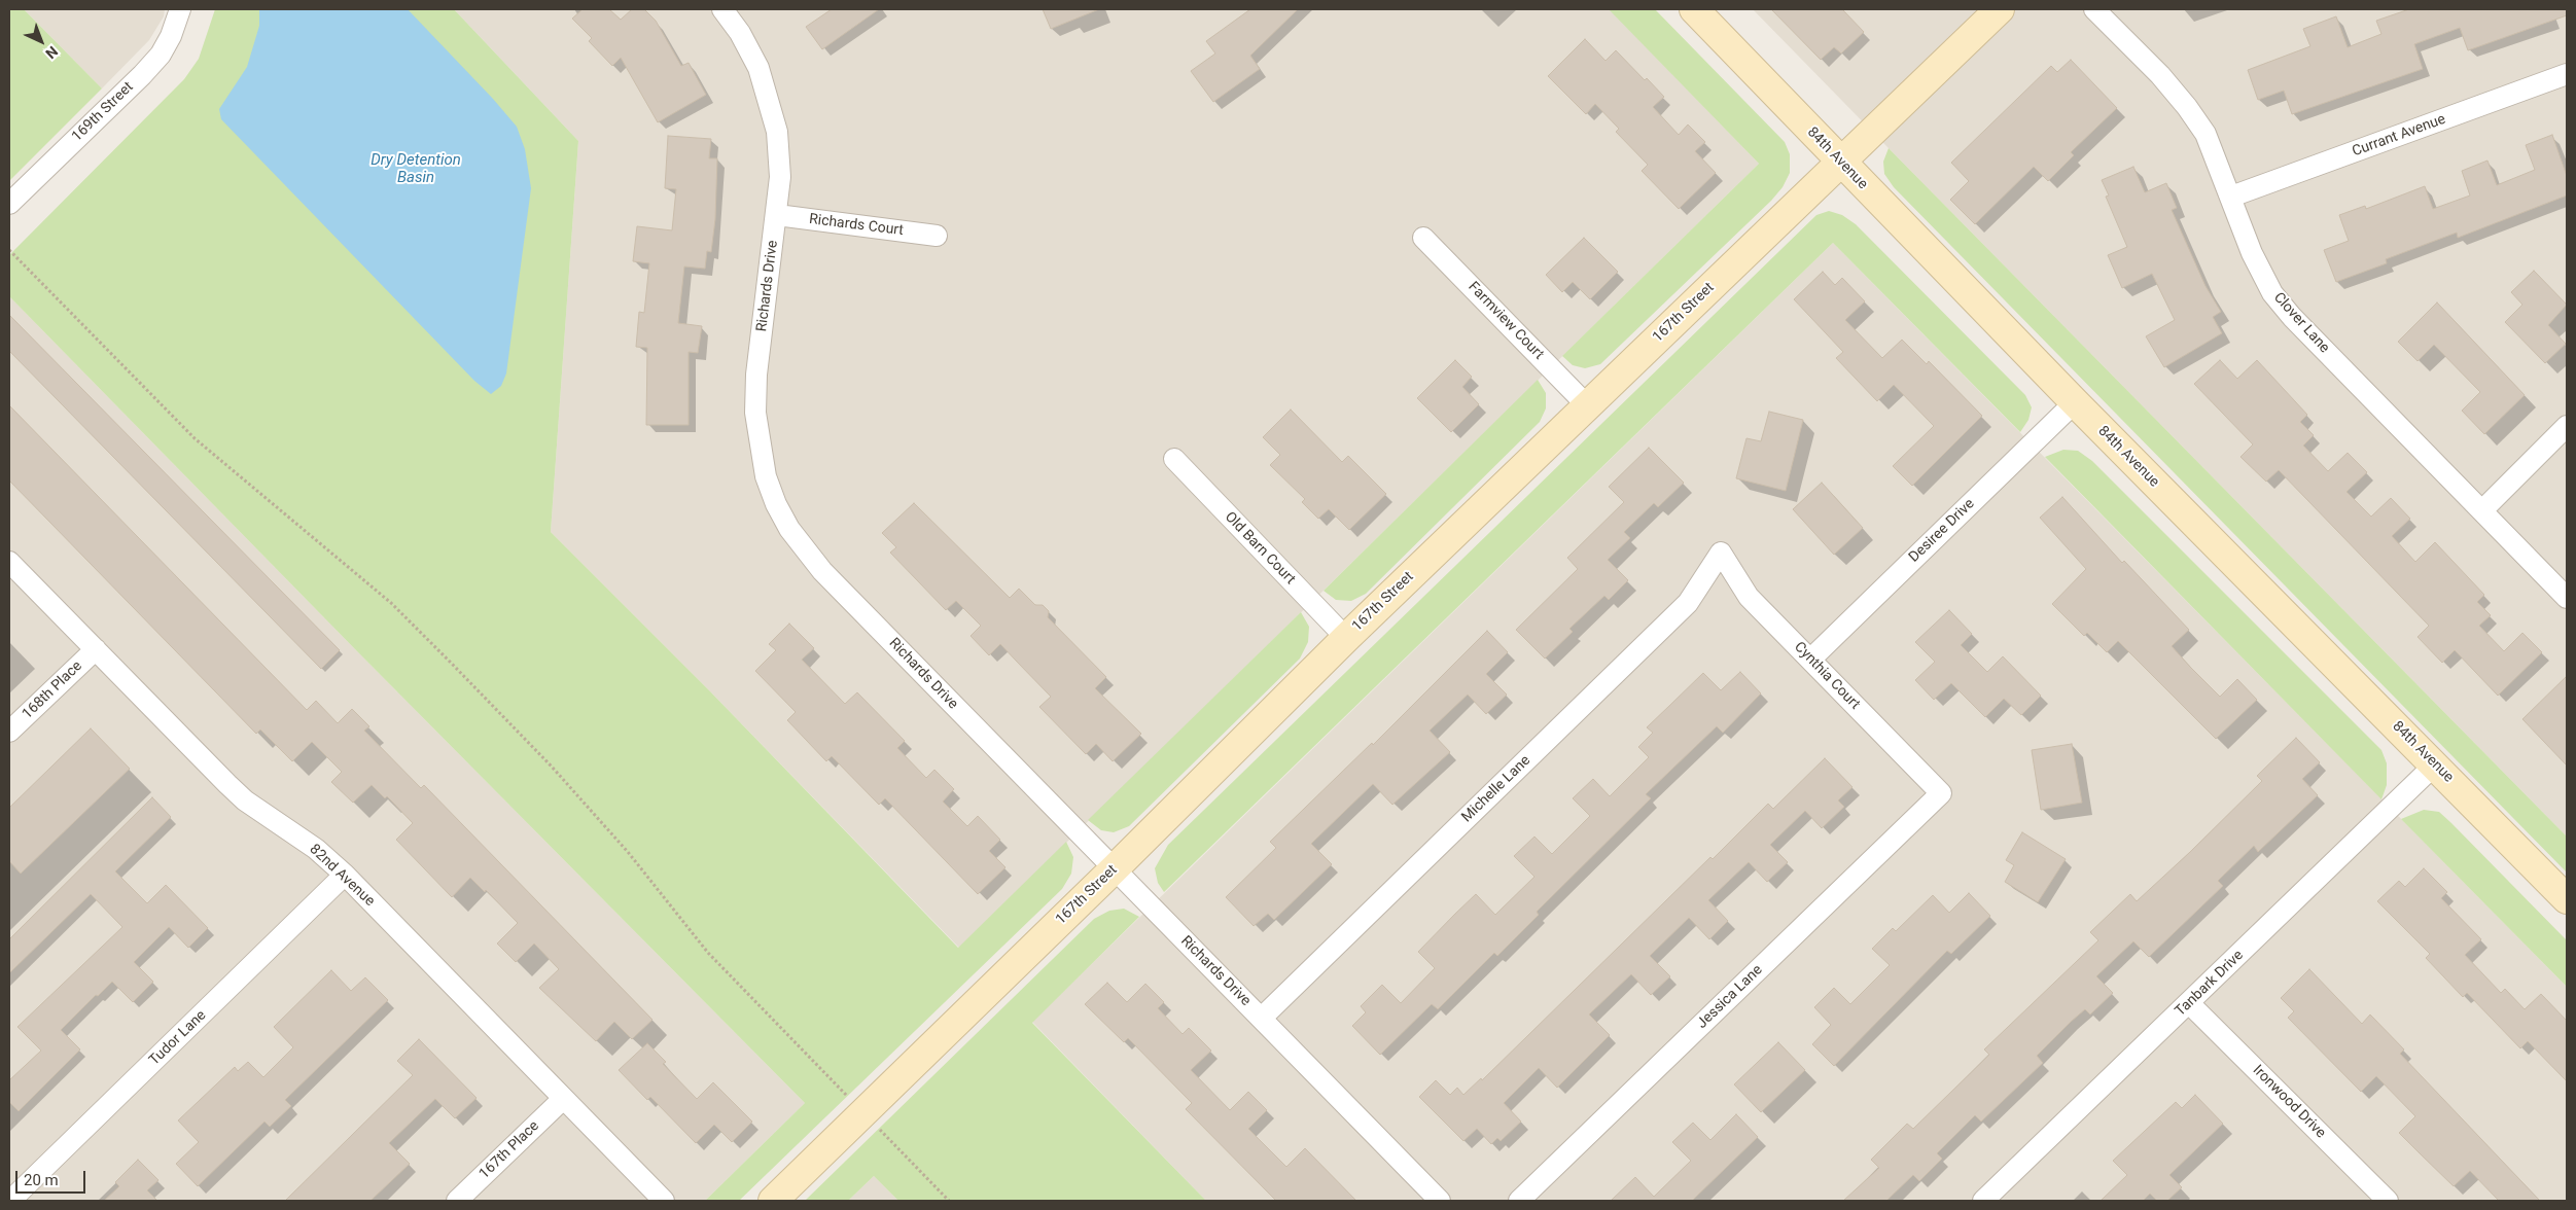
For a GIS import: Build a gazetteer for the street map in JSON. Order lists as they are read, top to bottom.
{
  "streets": {
    "street": [
      "169th Street",
      "Currant Avenue",
      "84th Avenue",
      "Richards Court",
      "Richards Drive",
      "167th Street",
      "Farmview Court",
      "Clover Lane",
      "Desiree Drive",
      "Old Barn Court",
      "Cynthia Court",
      "168th Place",
      "Michelle Lane",
      "82nd Avenue",
      "Tanbark Drive",
      "Jessica Lane",
      "Tudor Lane",
      "Ironwood Drive",
      "167th Place"
    ]
  },
  "crossings": [
    ["Currant Avenue", "Clover Lane"],
    ["84th Avenue", "167th Street"],
    ["84th Avenue", "Desiree Drive"],
    ["84th Avenue", "Tanbark Drive"],
    ["Richards Court", "Richards Drive"],
    ["Richards Drive", "167th Street"],
    ["Richards Drive", "Michelle Lane"],
    ["167th Street", "Farmview Court"],
    ["167th Street", "Old Barn Court"],
    ["Desiree Drive", "Cynthia Court"],
    ["Cynthia Court", "Michelle Lane"],
    ["Cynthia Court", "Jessica Lane"],
    ["168th Place", "82nd Avenue"],
    ["82nd Avenue", "Tudor Lane"],
    ["82nd Avenue", "167th Place"],
    ["Tanbark Drive", "Ironwood Drive"]
  ],
  "water": ["Dry Detention Basin"],
  "scale_bar": "20 m",
  "north": "bottom right"
}
